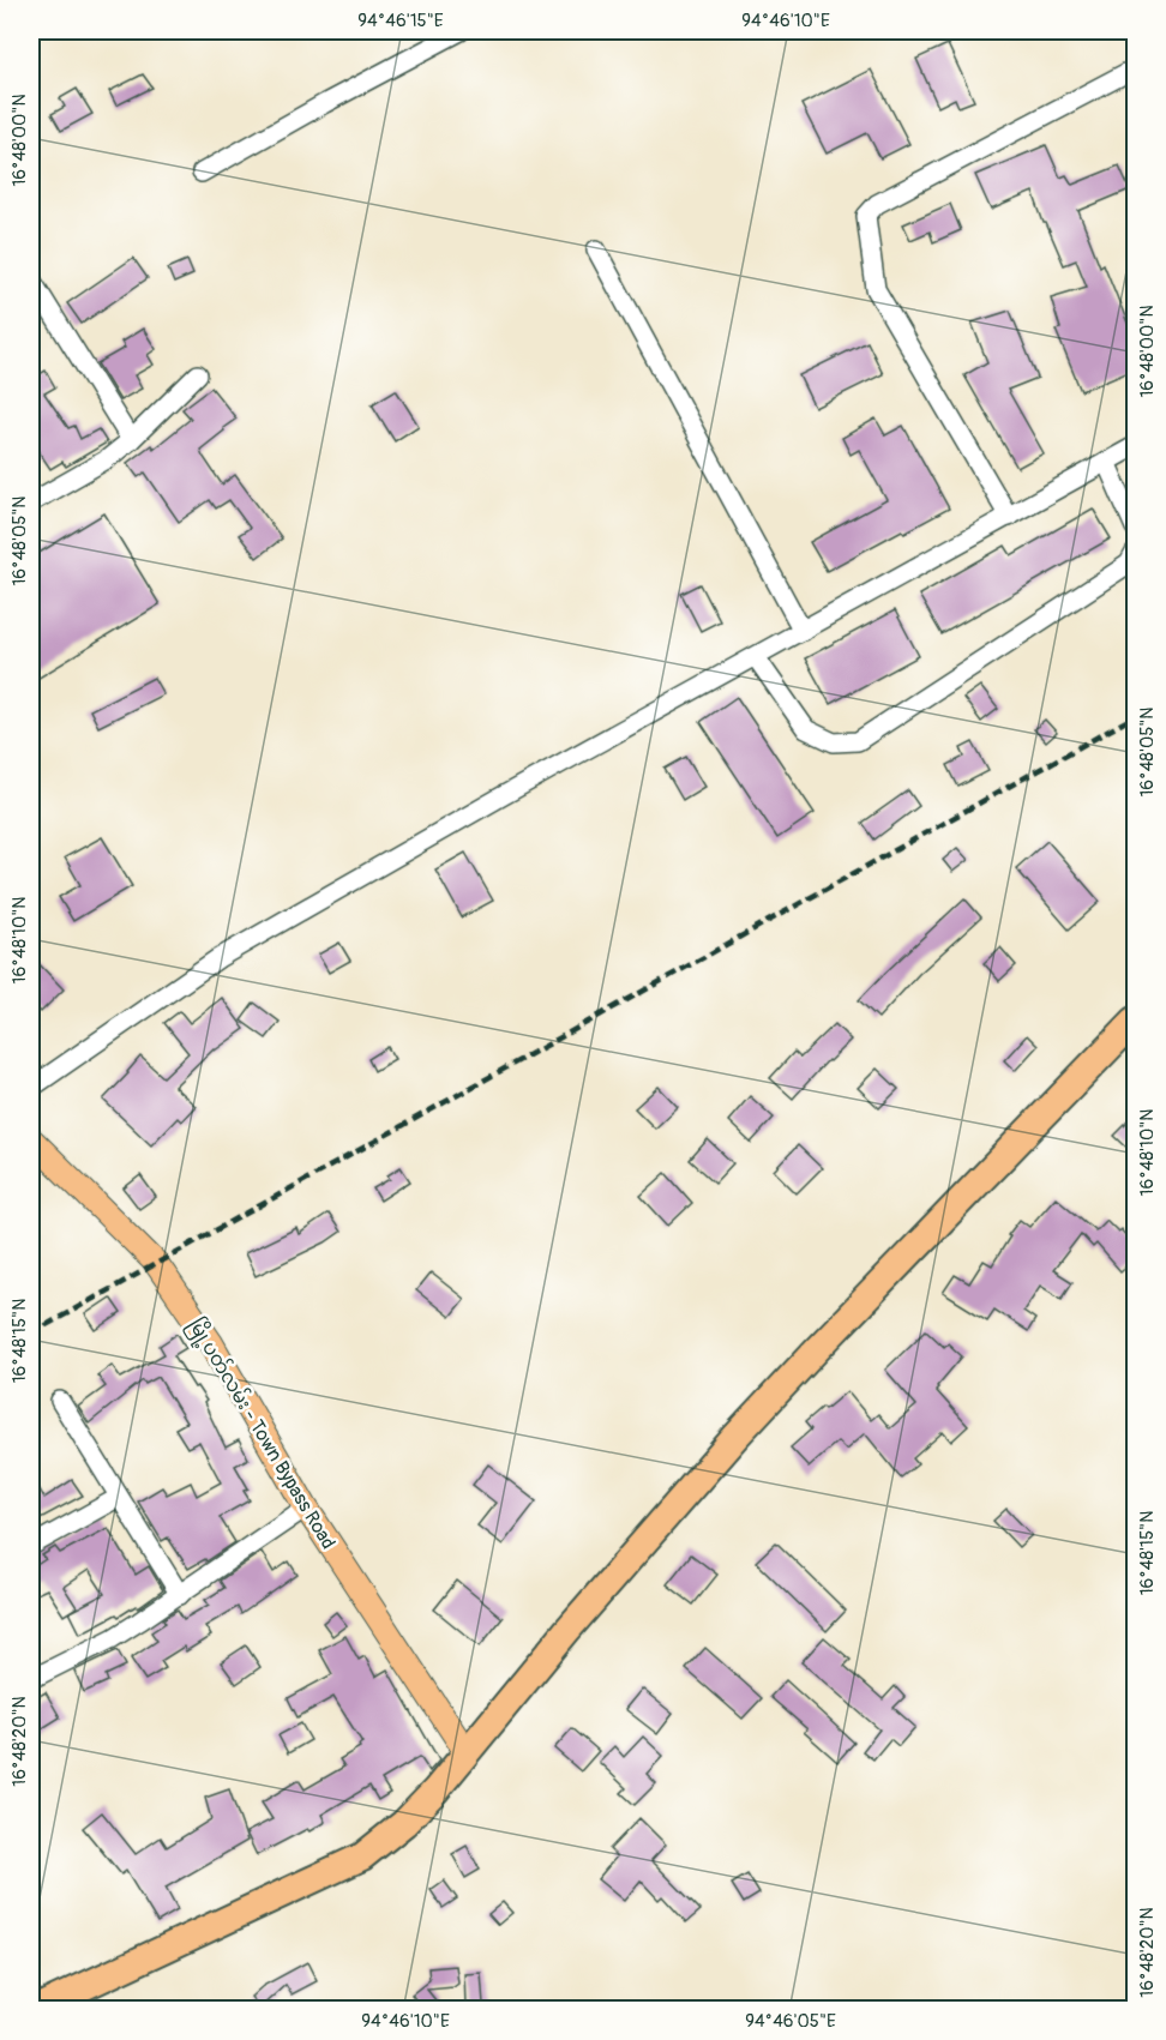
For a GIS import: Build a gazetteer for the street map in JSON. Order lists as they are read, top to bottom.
{
  "streets": {
    "main road": ["မြို့ပတ်လမ်း - Town Bypass Road"]
  },
  "coordinates": [
    "94°46'15\"E",
    "94°46'10\"E",
    "16°48'00\"N",
    "16°48'05\"N",
    "16°48'10\"N",
    "16°48'15\"N",
    "16°48'20\"N",
    "94°46'05\"E"
  ]
}
